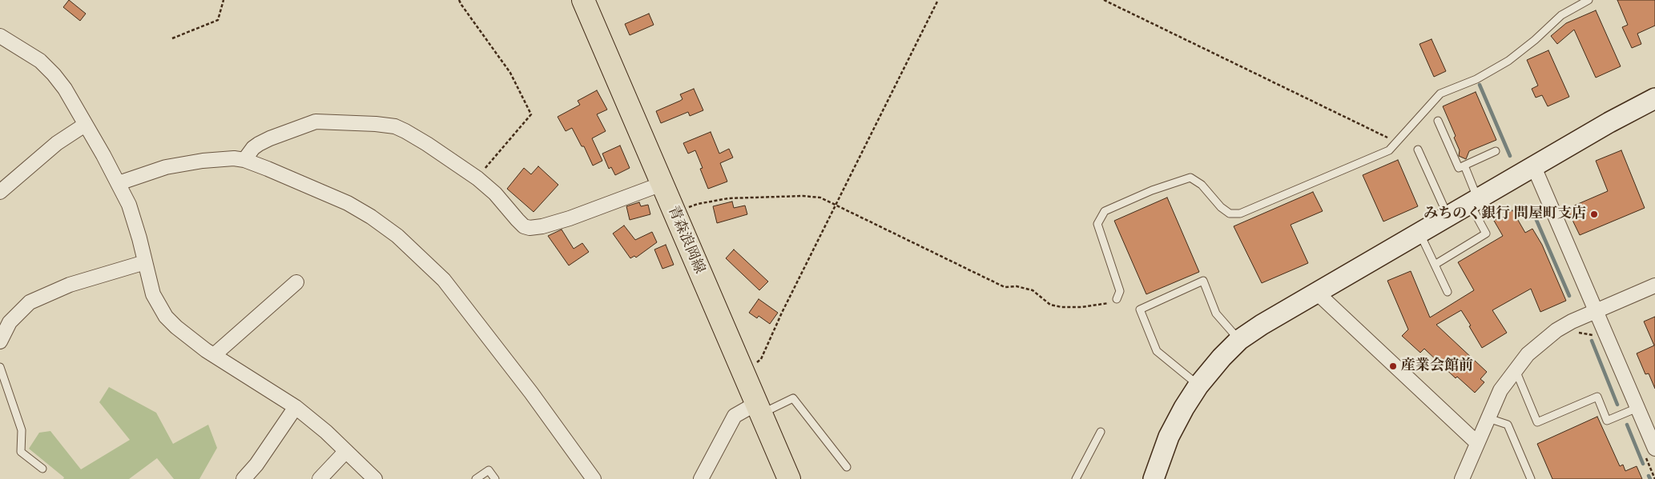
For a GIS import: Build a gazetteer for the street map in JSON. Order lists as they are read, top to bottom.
{
  "streets": {
    "main road": ["青森浪岡線"]
  },
  "places": ["みちのく銀行 問屋町支店", "産業会館前"]
}
